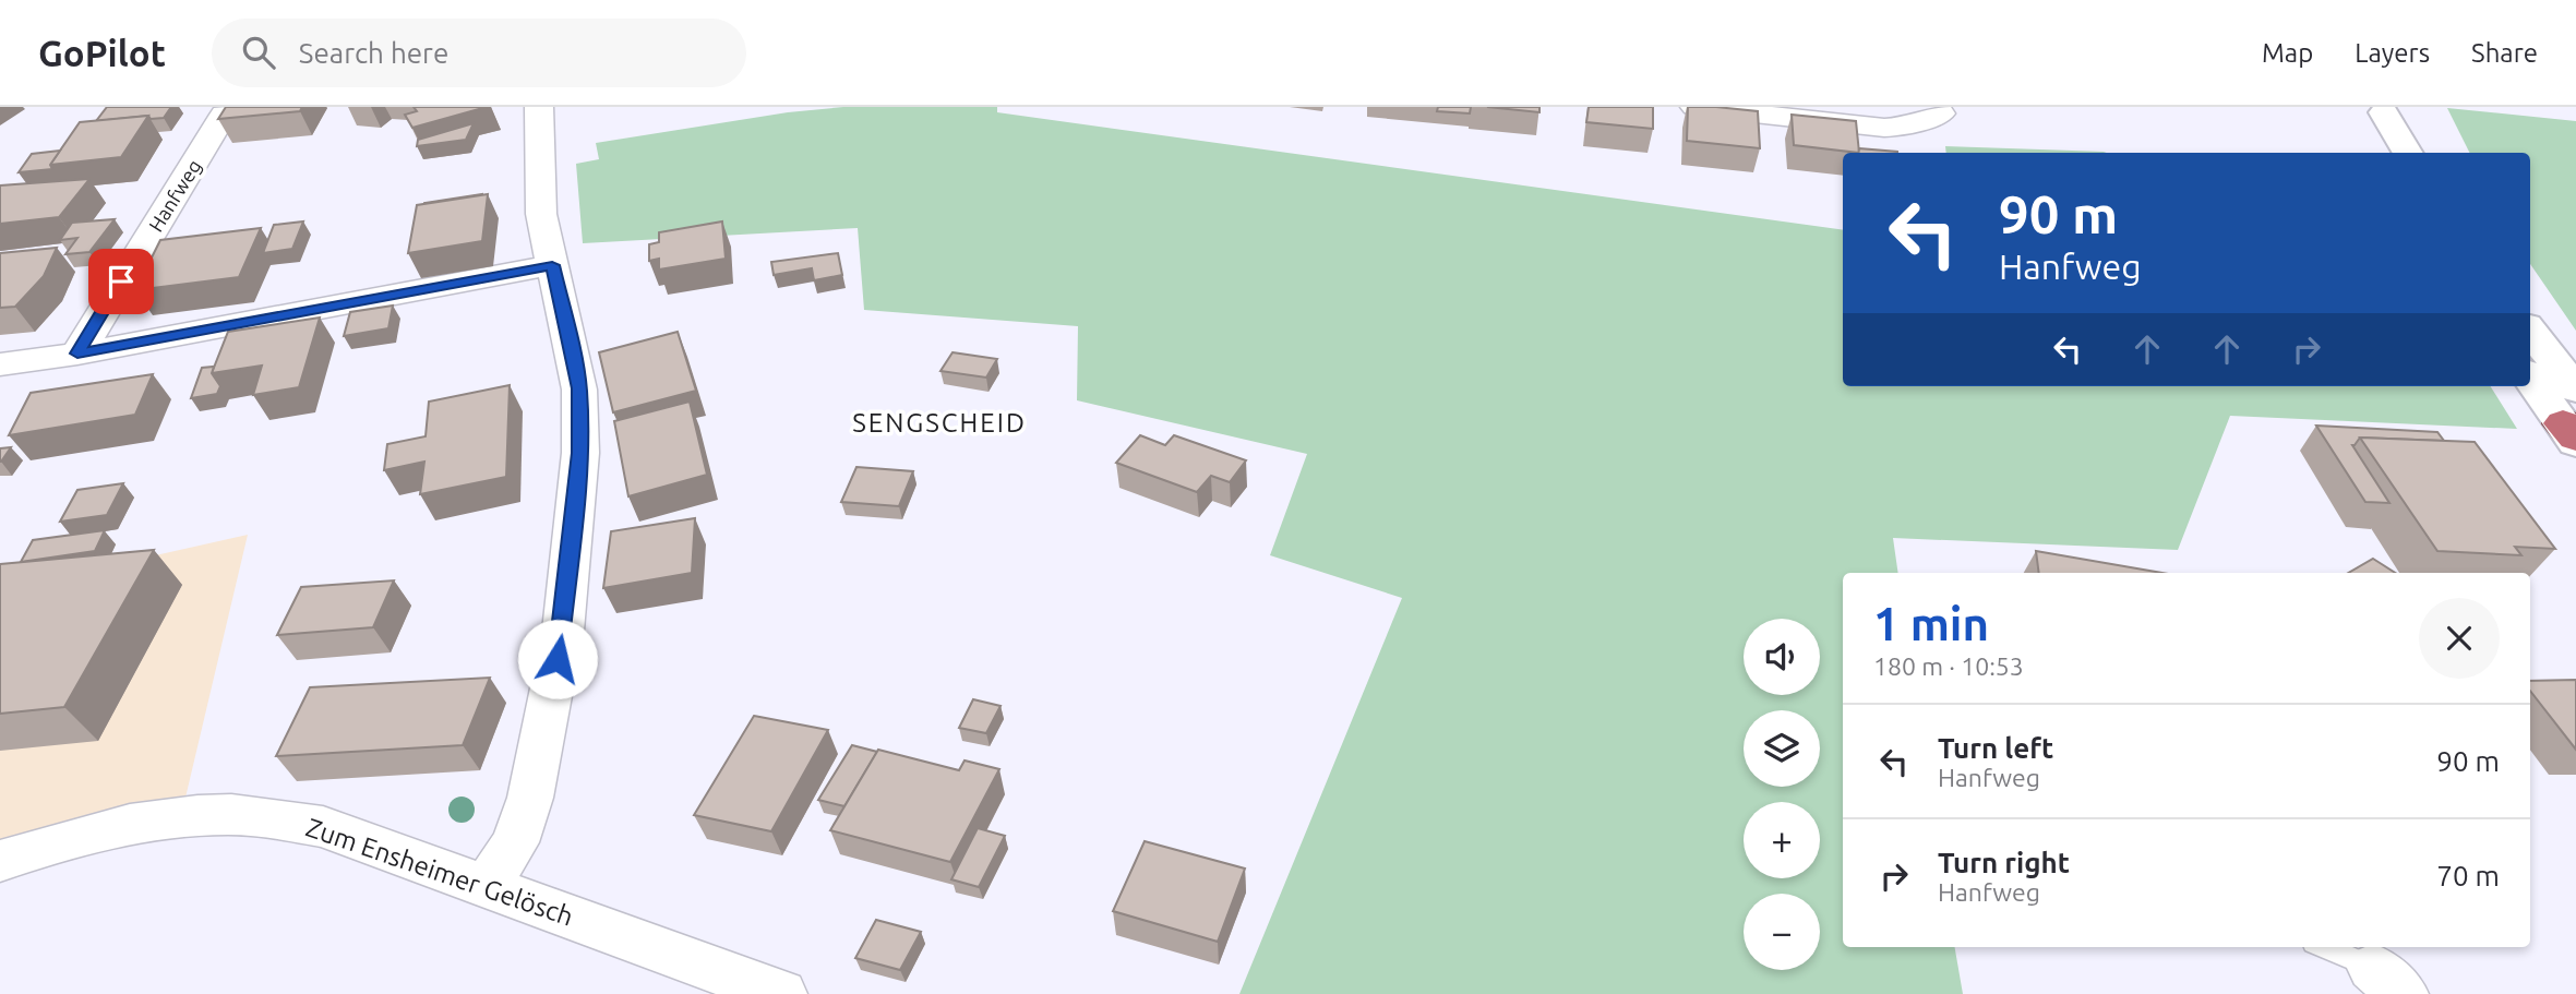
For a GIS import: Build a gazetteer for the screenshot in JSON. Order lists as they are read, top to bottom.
{
  "streets": {
    "street": ["Hanfweg", "Zum Ensheimer Gelösch"]
  },
  "districts": ["SENGSCHEID"],
  "page": {
    "header": "GoPilot",
    "search": "Search here",
    "nav": ["Map", "Layers", "Share"],
    "turn": ["90 m", "Hanfweg"],
    "heading": ["1 min", "180 m · 10:53"],
    "map_buttons": ["+", "−"],
    "list": [
      {
        "name": "Turn left",
        "note": "Hanfweg",
        "value": "90 m"
      },
      {
        "name": "Turn right",
        "note": "Hanfweg",
        "value": "70 m"
      }
    ]
  }
}
